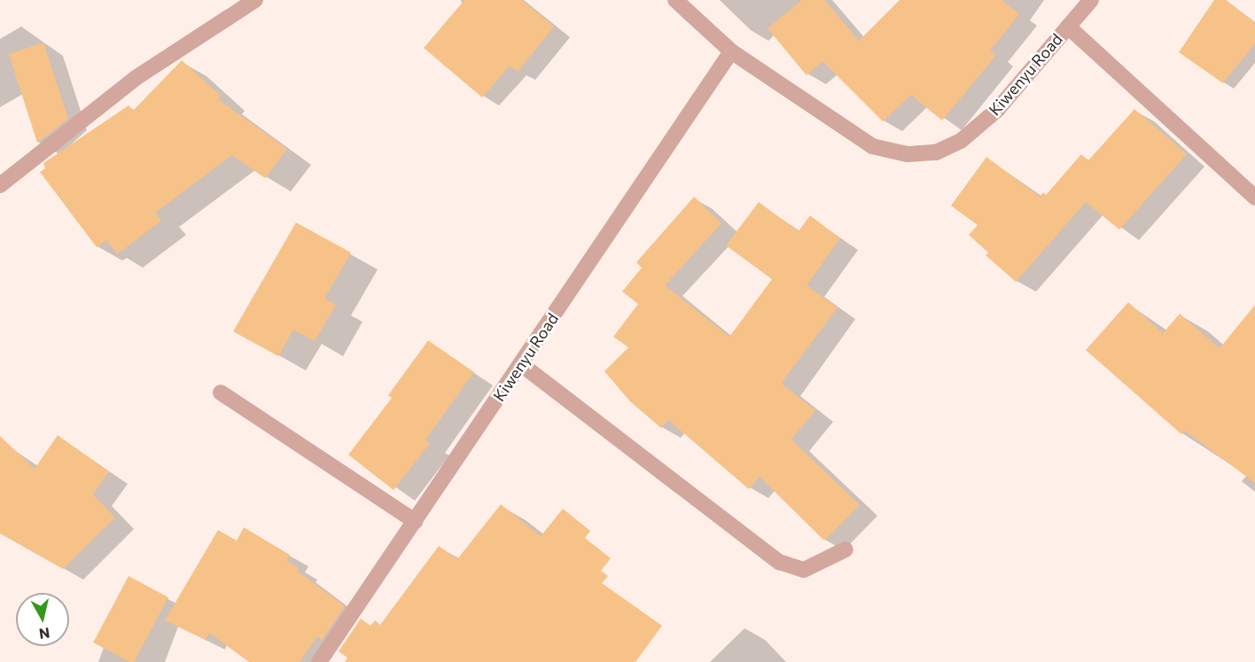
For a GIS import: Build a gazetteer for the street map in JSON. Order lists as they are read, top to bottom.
{
  "streets": {
    "street": ["Kiwenyu Road"]
  },
  "north": "bottom"
}
